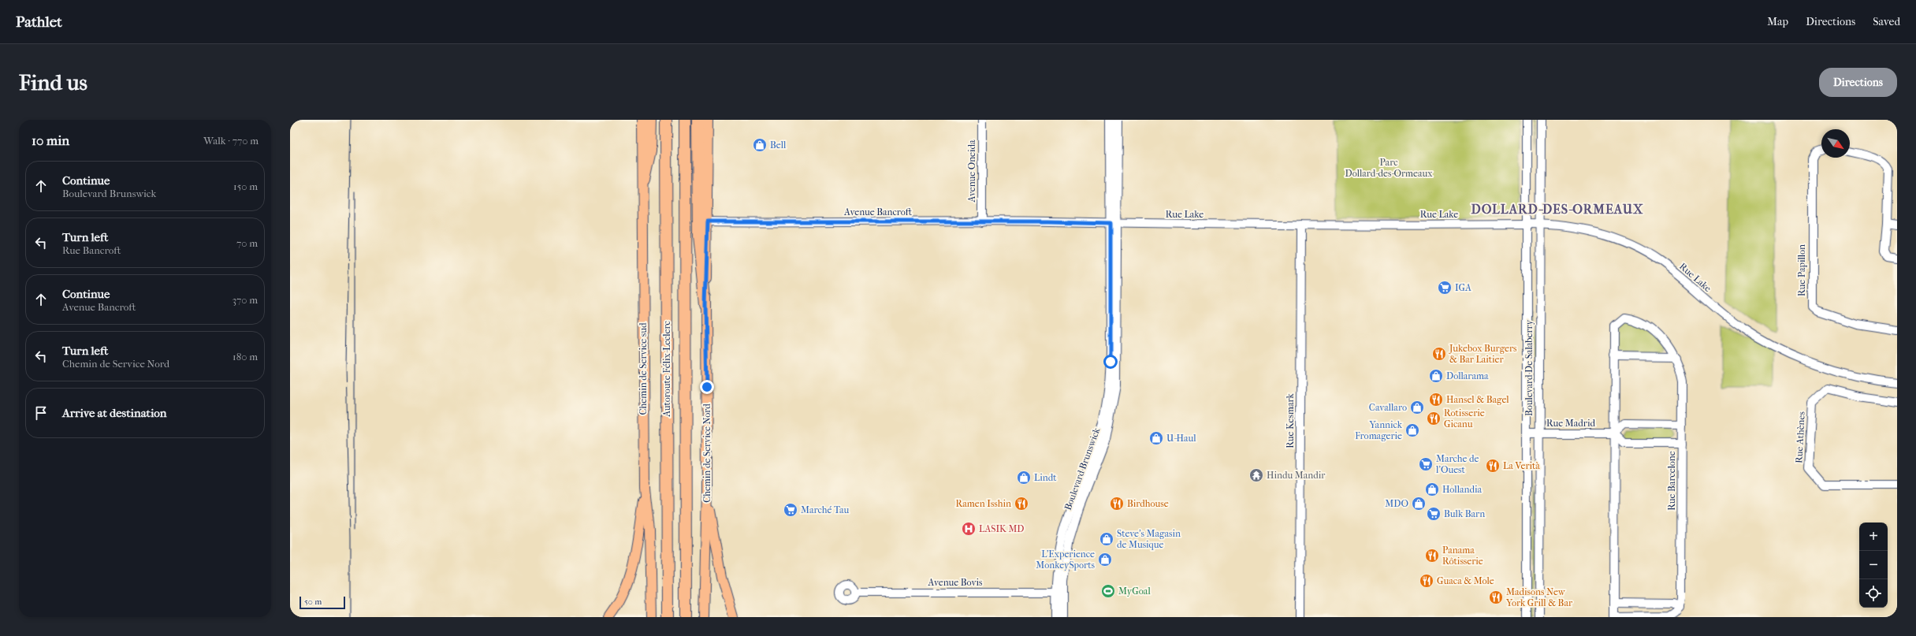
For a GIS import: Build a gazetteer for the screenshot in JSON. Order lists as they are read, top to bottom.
{
  "streets": {
    "highway": ["Autoroute Félix-Leclerc"],
    "main road": ["Chemin de Service sud", "Chemin de Service Nord"],
    "street": [
      "Avenue Oneida",
      "Avenue Bancroft",
      "Rue Lake",
      "Rue Papillon",
      "Boulevard De Salaberry",
      "Rue Kesmark",
      "Rue Madrid",
      "Rue Athènes",
      "Boulevard Brunswick",
      "Rue Barcelone",
      "Avenue Bovis"
    ]
  },
  "crossings": [
    ["Avenue Oneida", "Avenue Bancroft"],
    ["Avenue Bancroft", "Rue Lake"],
    ["Avenue Bancroft", "Chemin de Service Nord"],
    ["Rue Lake", "Boulevard De Salaberry"],
    ["Rue Lake", "Rue Kesmark"],
    ["Rue Lake", "Boulevard Brunswick"],
    ["Boulevard De Salaberry", "Rue Madrid"],
    ["Rue Madrid", "Rue Barcelone"],
    ["Boulevard Brunswick", "Avenue Bovis"]
  ],
  "districts": ["DOLLARD-DES-ORMEAUX"],
  "parks": ["Parc Dollard-des-Ormeaux"],
  "places": {
    "shop": [
      "Bell",
      "Dollarama",
      "Cavallaro",
      "Yannick Fromagerie",
      "U-Haul",
      "Lindt",
      "Hollandia",
      "MDO",
      "Steve's Magasin de Musique",
      "L'Experience MonkeySports"
    ],
    "supermarket": [
      "IGA",
      "Marche de l'Ouest",
      "Marché Tau",
      "Bulk Barn"
    ],
    "restaurant": [
      "Jukebox Burgers & Bar Laitier",
      "Hansel & Bagel",
      "Rotisserie Gicanu",
      "La Verità",
      "Ramen Isshin",
      "Birdhouse",
      "Panama Rôtisserie",
      "Guaca & Mole",
      "Madisons New York Grill & Bar"
    ],
    "temple": ["Hindu Mandir"],
    "hospital": ["LASIK MD"],
    "sports": ["MyGoal"]
  },
  "scale_bar": "50 m",
  "north": "bottom right",
  "page": {
    "header": "Pathlet",
    "nav": ["Map", "Directions", "Saved"],
    "buttons": "Directions",
    "title": "Find us",
    "heading": ["10 min", "Walk · 770 m"],
    "list": [
      ["Continue", "Boulevard Brunswick", "150 m"],
      ["Turn left", "Rue Bancroft", "70 m"],
      ["Continue", "Avenue Bancroft", "370 m"],
      ["Turn left", "Chemin de Service Nord", "180 m"],
      "Arrive at destination"
    ],
    "map_buttons": ["+", "−"],
    "scale": "50 m"
  }
}
